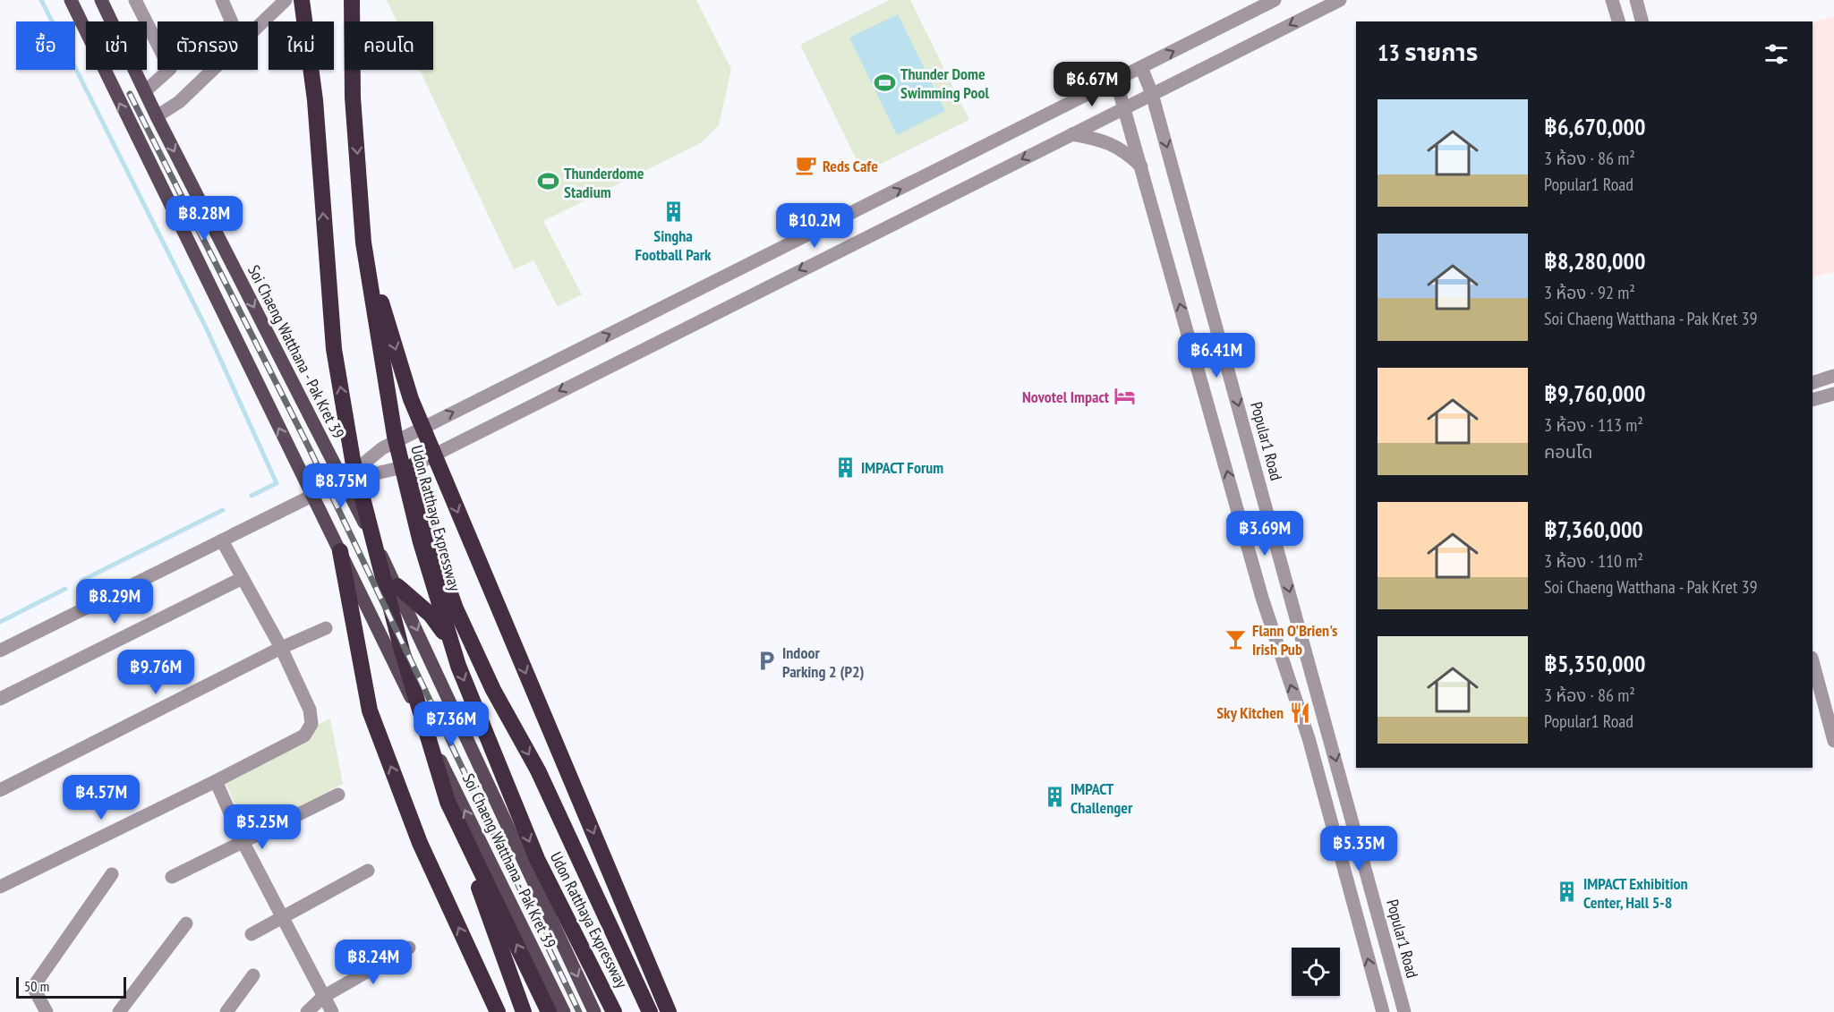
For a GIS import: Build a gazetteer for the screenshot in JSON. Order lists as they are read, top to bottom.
{
  "streets": {
    "highway": ["Udon Ratthaya Expressway"],
    "main road": ["Soi Chaeng Watthana - Pak Kret 39"],
    "street": ["Popular1 Road"]
  },
  "places": {
    "sports": ["Thunder Dome Swimming Pool", "Thunderdome Stadium"],
    "cafe": ["Reds Cafe"],
    "building": [
      "Singha Football Park",
      "IMPACT Forum",
      "IMPACT Challenger",
      "IMPACT Exhibition Center, Hall 5-8"
    ],
    "hotel": ["Novotel Impact"],
    "bar": ["Flann O'Brien's Irish Pub"],
    "parking": ["Indoor Parking 2 (P2)"],
    "restaurant": ["Sky Kitchen"]
  },
  "scale_bar": "50 m",
  "page": {
    "chip": [
      "ซื้อ",
      "เช่า",
      "ตัวกรอง",
      "ใหม่",
      "คอนโด"
    ],
    "heading": "13 รายการ",
    "price": [
      "฿6.67M",
      "฿8.28M",
      "฿10.2M",
      "฿6.41M",
      "฿8.75M",
      "฿3.69M",
      "฿8.29M",
      "฿9.76M",
      "฿7.36M",
      "฿4.57M",
      "฿5.25M",
      "฿5.35M",
      "฿8.24M"
    ],
    "list": [
      {
        "name": "฿6,670,000",
        "note": "3 ห้อง · 86 m² · Popular1 Road"
      },
      {
        "name": "฿8,280,000",
        "note": "3 ห้อง · 92 m² · Soi Chaeng Watthana - Pak Kret 39"
      },
      {
        "name": "฿9,760,000",
        "note": "3 ห้อง · 113 m² · คอนโด"
      },
      {
        "name": "฿7,360,000",
        "note": "3 ห้อง · 110 m² · Soi Chaeng Watthana - Pak Kret 39"
      },
      {
        "name": "฿5,350,000",
        "note": "3 ห้อง · 86 m² · Popular1 Road"
      }
    ],
    "scale": "50 m"
  }
}
